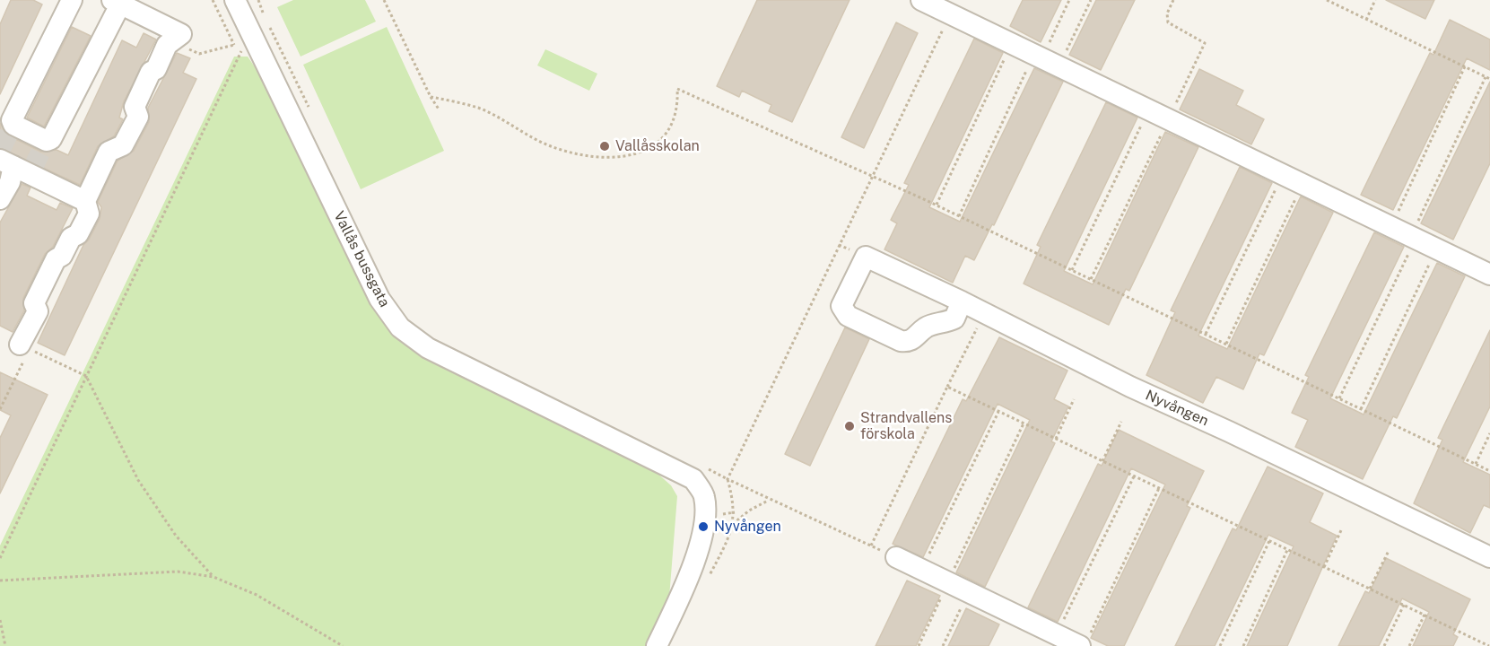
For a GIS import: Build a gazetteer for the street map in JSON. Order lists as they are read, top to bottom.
{
  "streets": {
    "street": ["Vallås bussgata", "Nyvången"]
  },
  "places": ["Vallåsskolan", "Strandvallens förskola", "Nyvången"]
}
